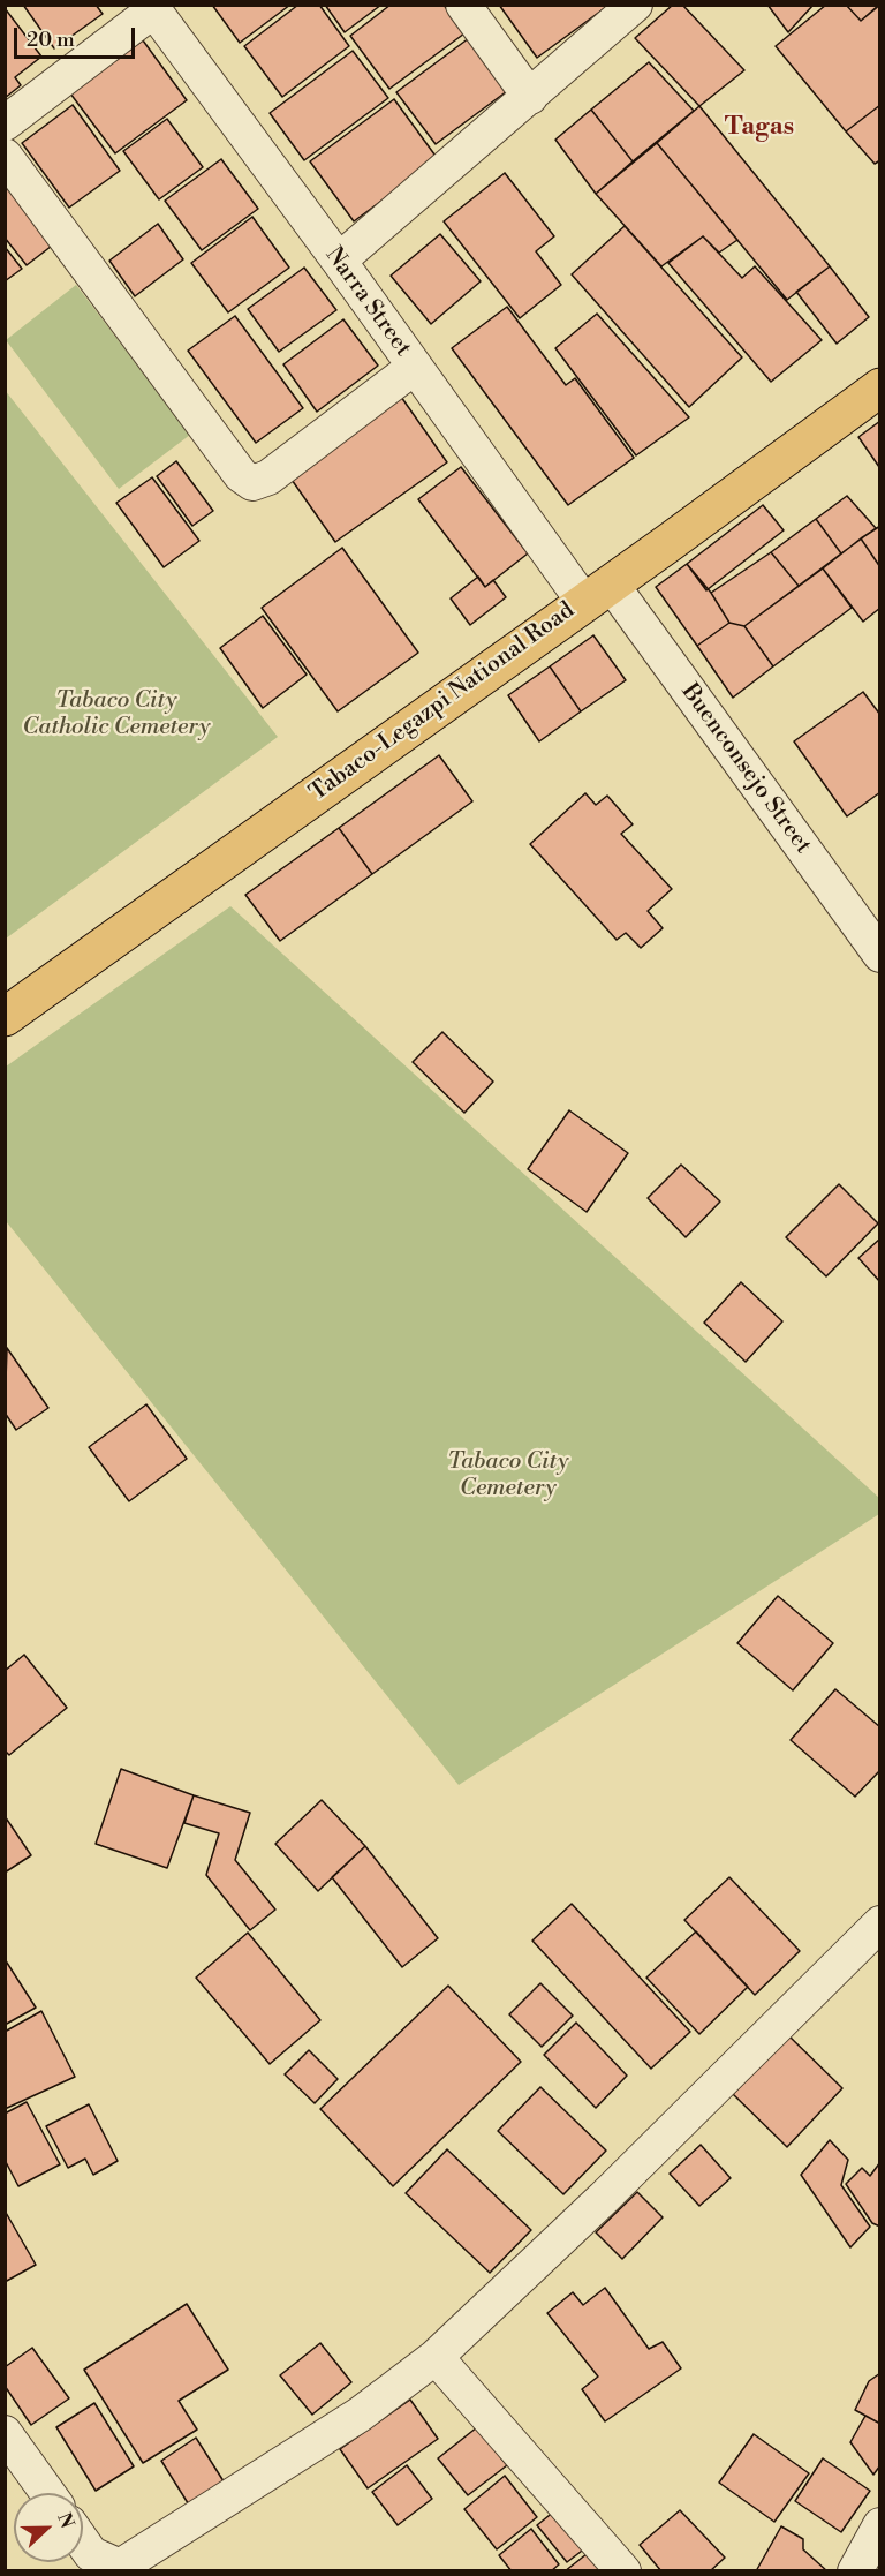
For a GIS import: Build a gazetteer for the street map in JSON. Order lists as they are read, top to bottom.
{
  "streets": {
    "main road": ["Tabaco-Legazpi National Road"],
    "street": ["Narra Street", "Buenconsejo Street"]
  },
  "crossings": [
    ["Narra Street", "Tabaco-Legazpi National Road"],
    ["Narra Street", "Buenconsejo Street"],
    ["Tabaco-Legazpi National Road", "Buenconsejo Street"]
  ],
  "districts": ["Tagas"],
  "parks": ["Tabaco City Catholic Cemetery", "Tabaco City Cemetery"],
  "scale_bar": "20 m",
  "north": "right"
}
